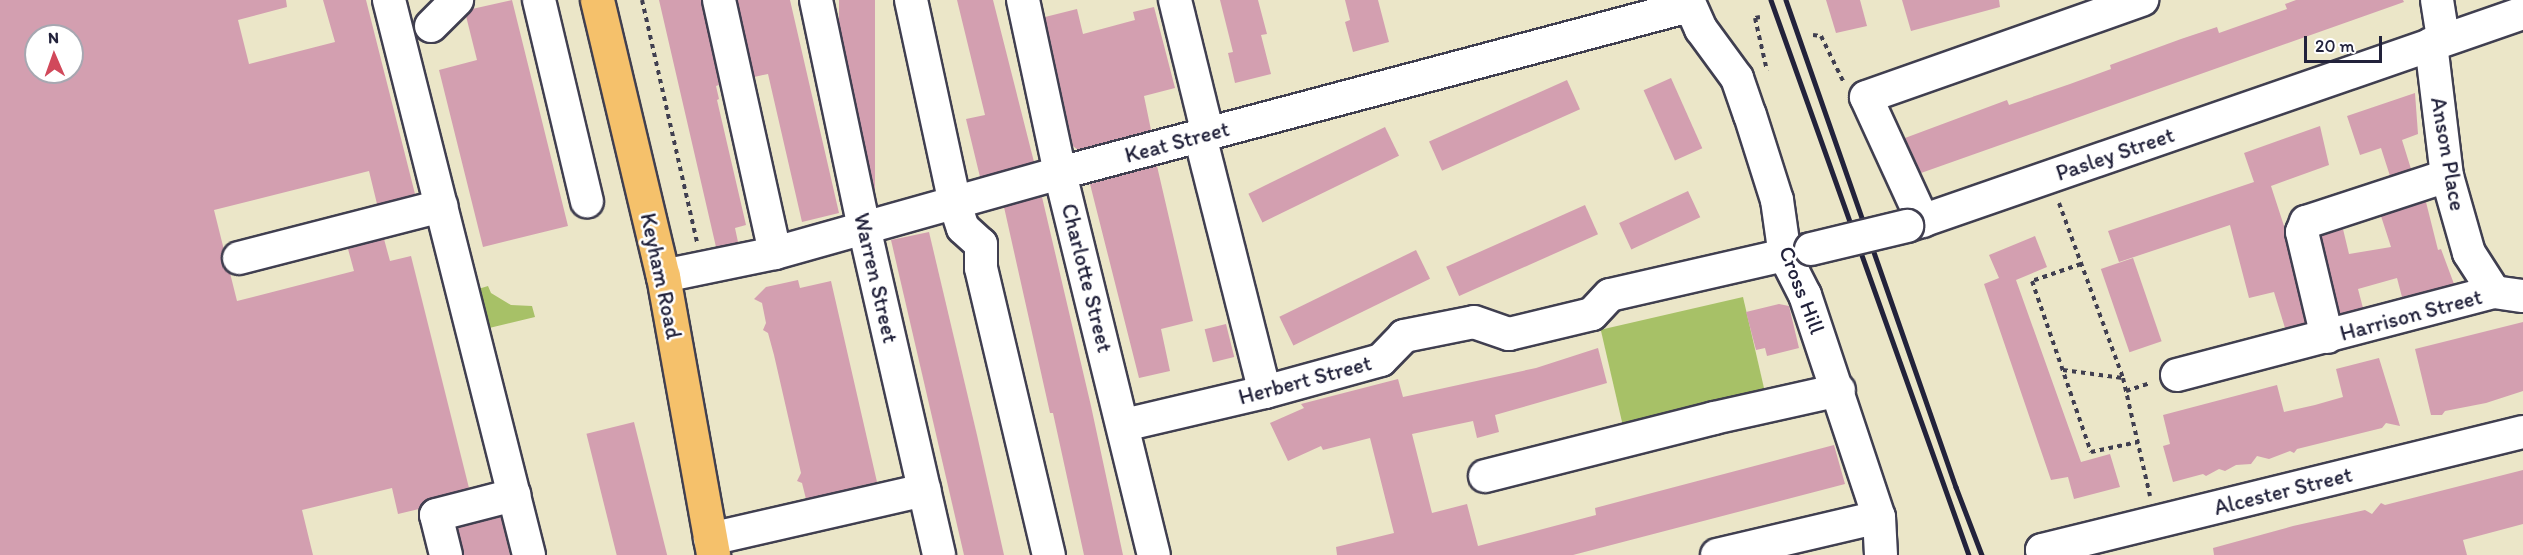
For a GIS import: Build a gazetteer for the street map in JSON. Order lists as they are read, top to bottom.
{
  "streets": {
    "main road": ["Keyham Road"],
    "street": [
      "Keat Street",
      "Pasley Street",
      "Anson Place",
      "Warren Street",
      "Charlotte Street",
      "Cross Hill",
      "Harrison Street",
      "Herbert Street",
      "Alcester Street"
    ]
  },
  "crossings": [
    ["Keat Street", "Keyham Road"],
    ["Keat Street", "Warren Street"],
    ["Keat Street", "Charlotte Street"],
    ["Keat Street", "Cross Hill"],
    ["Pasley Street", "Anson Place"],
    ["Pasley Street", "Cross Hill"],
    ["Pasley Street", "Herbert Street"],
    ["Anson Place", "Harrison Street"],
    ["Charlotte Street", "Herbert Street"],
    ["Cross Hill", "Herbert Street"]
  ],
  "scale_bar": "20 m",
  "north": "top"
}
